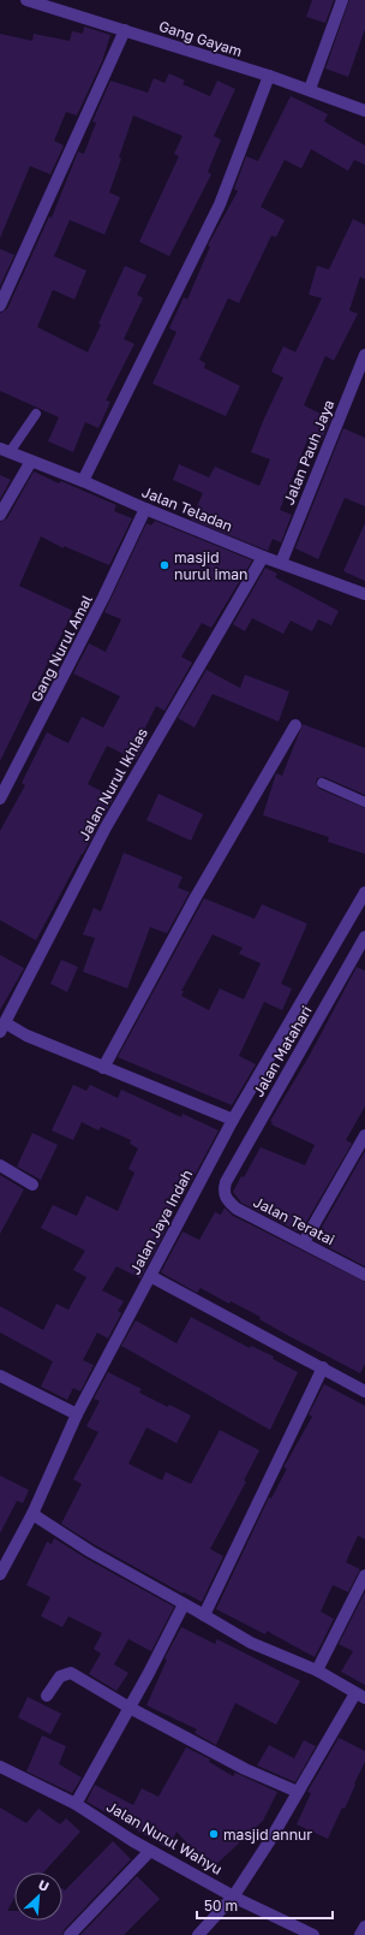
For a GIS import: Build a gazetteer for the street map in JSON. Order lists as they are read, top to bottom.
{
  "streets": {
    "street": [
      "Gang Gayam",
      "Jalan Pauh Jaya",
      "Jalan Teladan",
      "Gang Nurul Amal",
      "Jalan Nurul Ikhlas",
      "Jalan Matahari",
      "Jalan Teratai",
      "Jalan Jaya Indah",
      "Jalan Nurul Wahyu"
    ]
  },
  "crossings": [
    ["Jalan Pauh Jaya", "Jalan Teladan"],
    ["Jalan Teladan", "Gang Nurul Amal"],
    ["Jalan Teladan", "Jalan Nurul Ikhlas"],
    ["Jalan Matahari", "Jalan Teratai"]
  ],
  "places": ["masjid nurul iman", "masjid annur"],
  "scale_bar": "50 m",
  "north": "top right"
}
